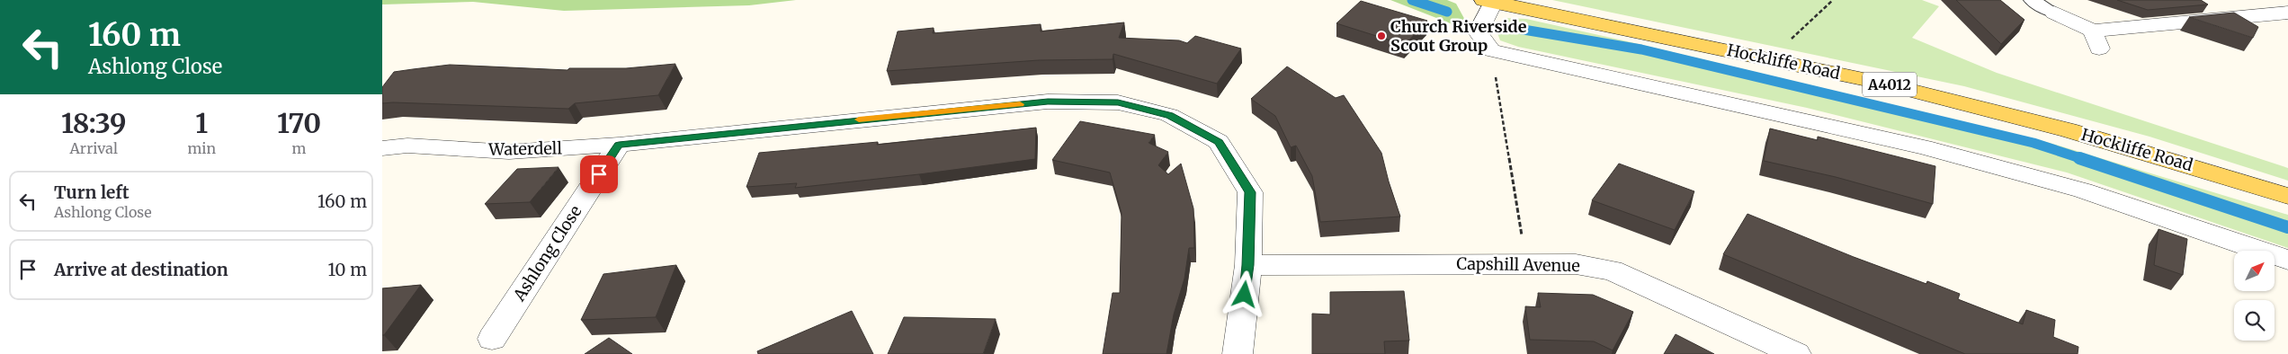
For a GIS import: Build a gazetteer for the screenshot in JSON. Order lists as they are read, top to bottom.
{
  "streets": {
    "main road": ["Hockliffe Road", "A4012"],
    "street": ["Waterdell", "Ashlong Close", "Capshill Avenue"]
  },
  "crossings": [
    ["Waterdell", "Ashlong Close"],
    ["Waterdell", "Capshill Avenue"]
  ],
  "places": ["Church Riverside Scout Group"],
  "north": "top right",
  "page": {
    "turn": ["160 m", "Ashlong Close"],
    "eta": [
      "18:39",
      "Arrival",
      "1",
      "min",
      "170",
      "m"
    ],
    "list": [
      {
        "name": "Turn left",
        "note": "Ashlong Close",
        "value": "160 m"
      },
      {
        "name": "Arrive at destination",
        "value": "10 m"
      }
    ]
  }
}
